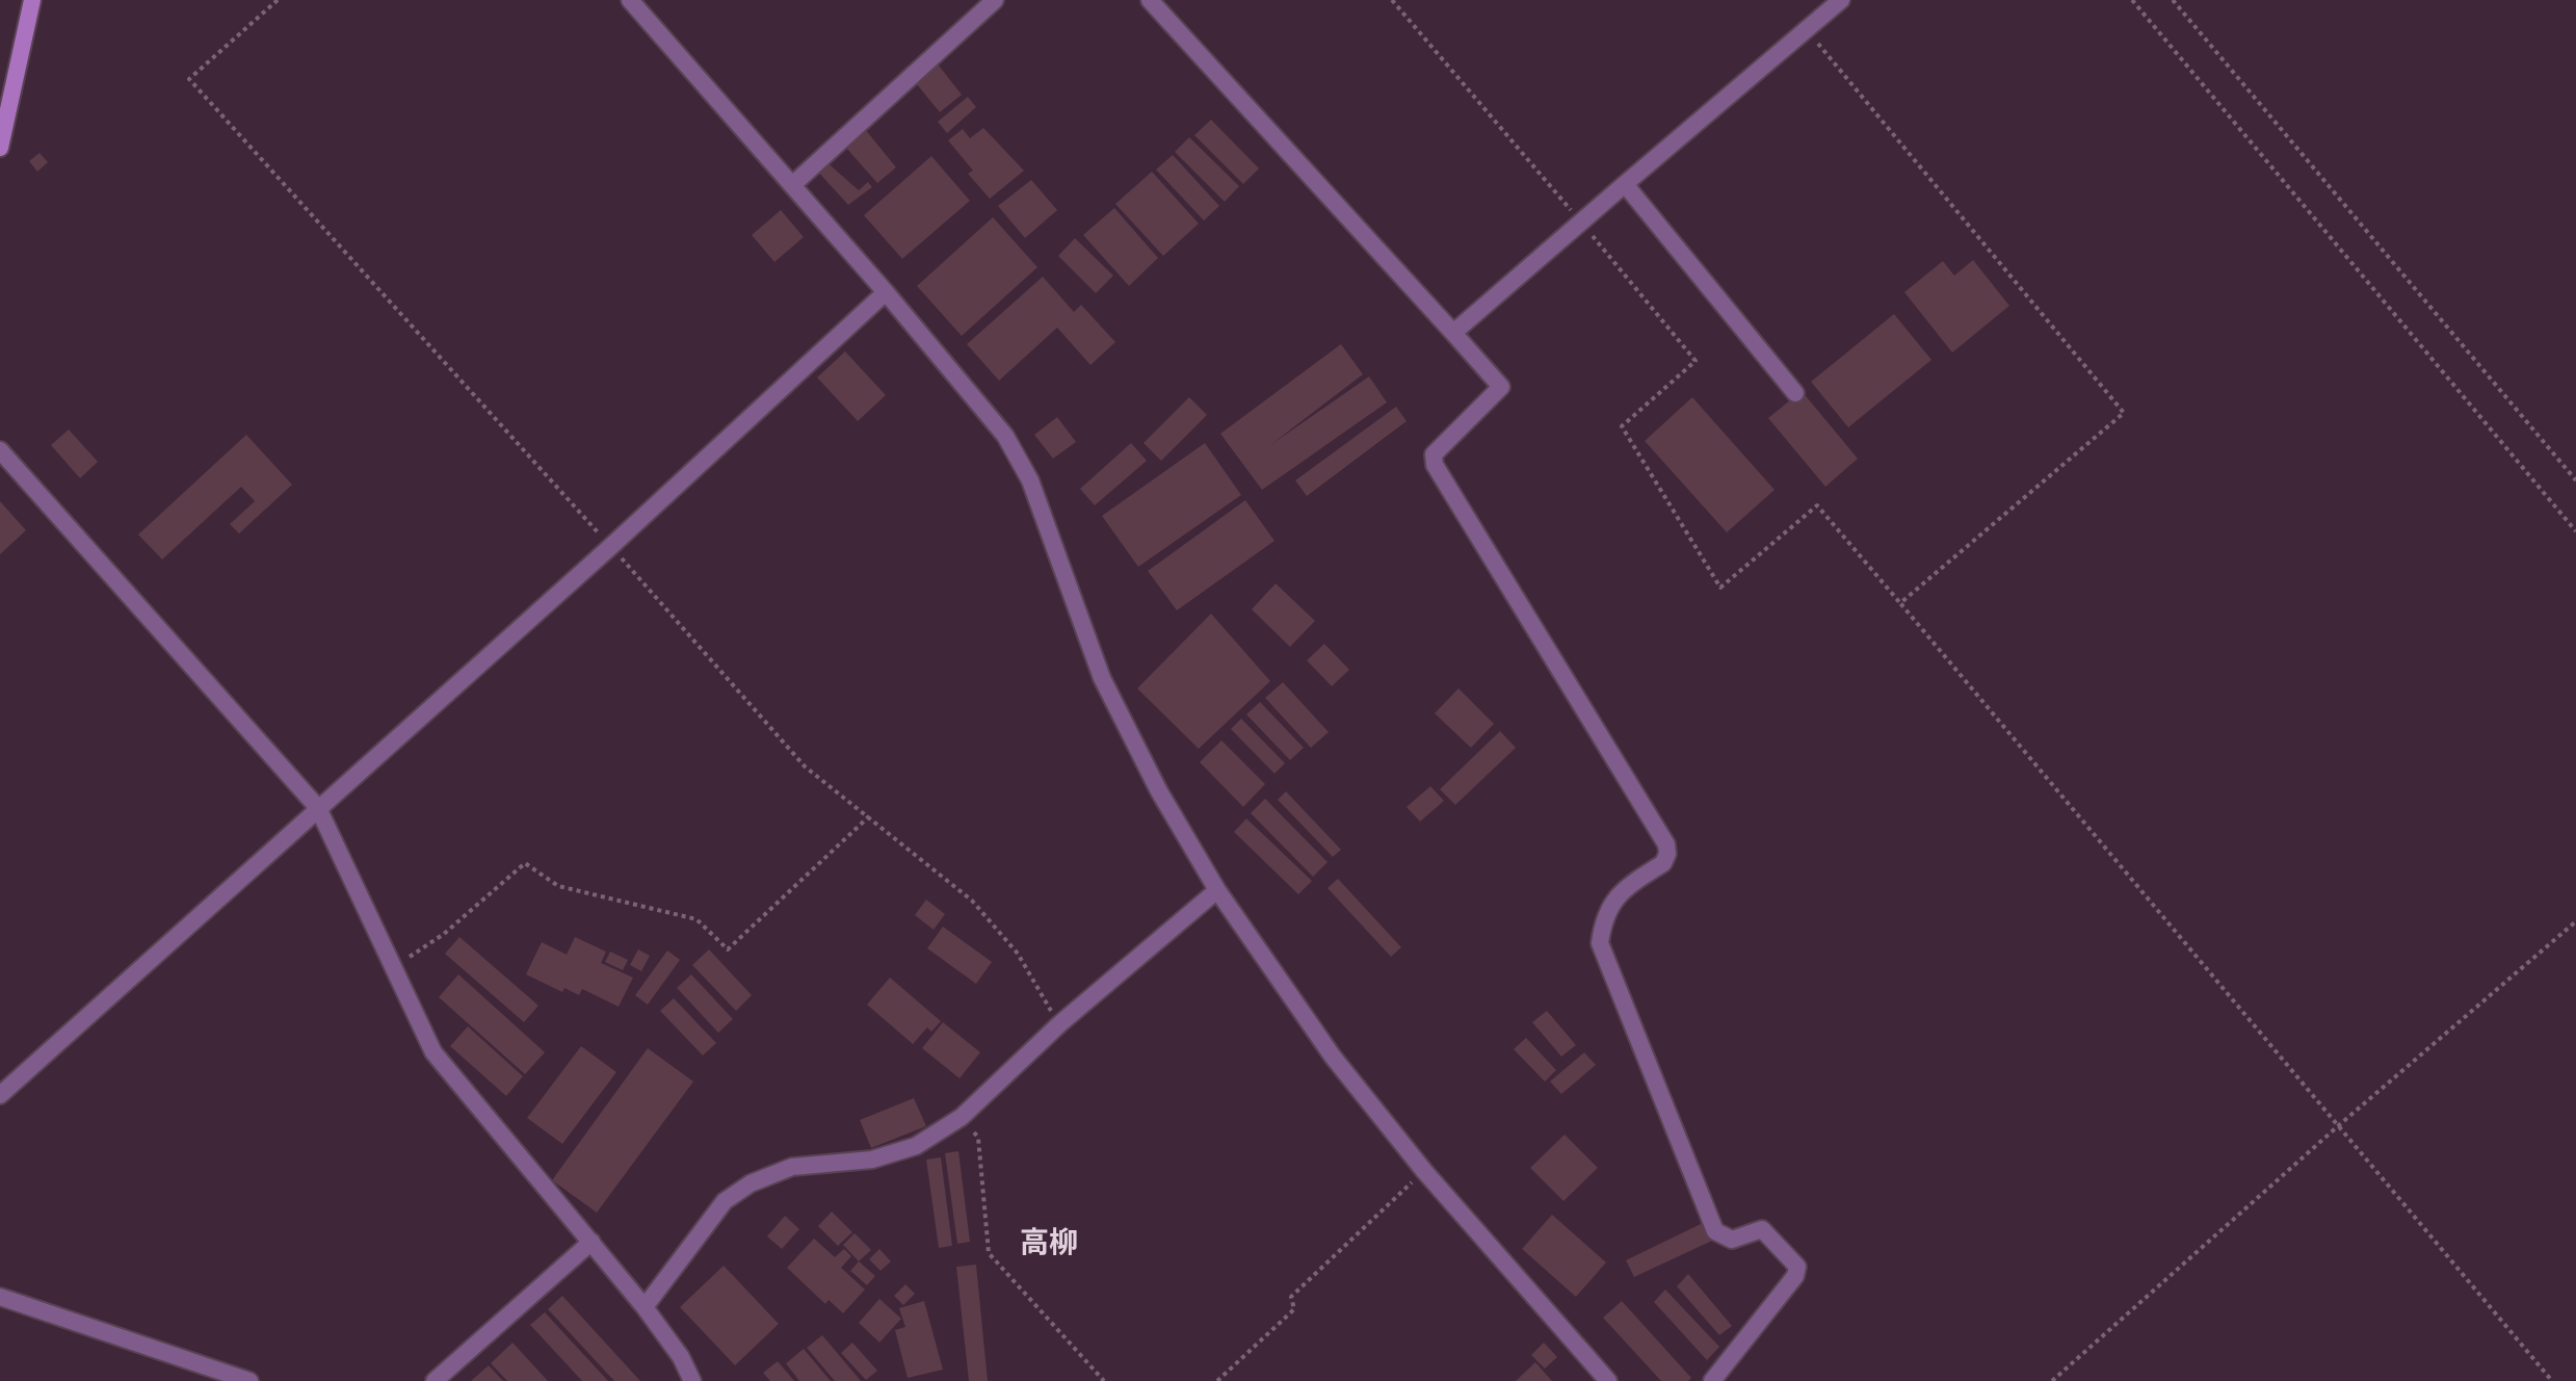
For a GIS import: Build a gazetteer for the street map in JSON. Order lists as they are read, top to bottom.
{
  "districts": ["高柳"]
}
